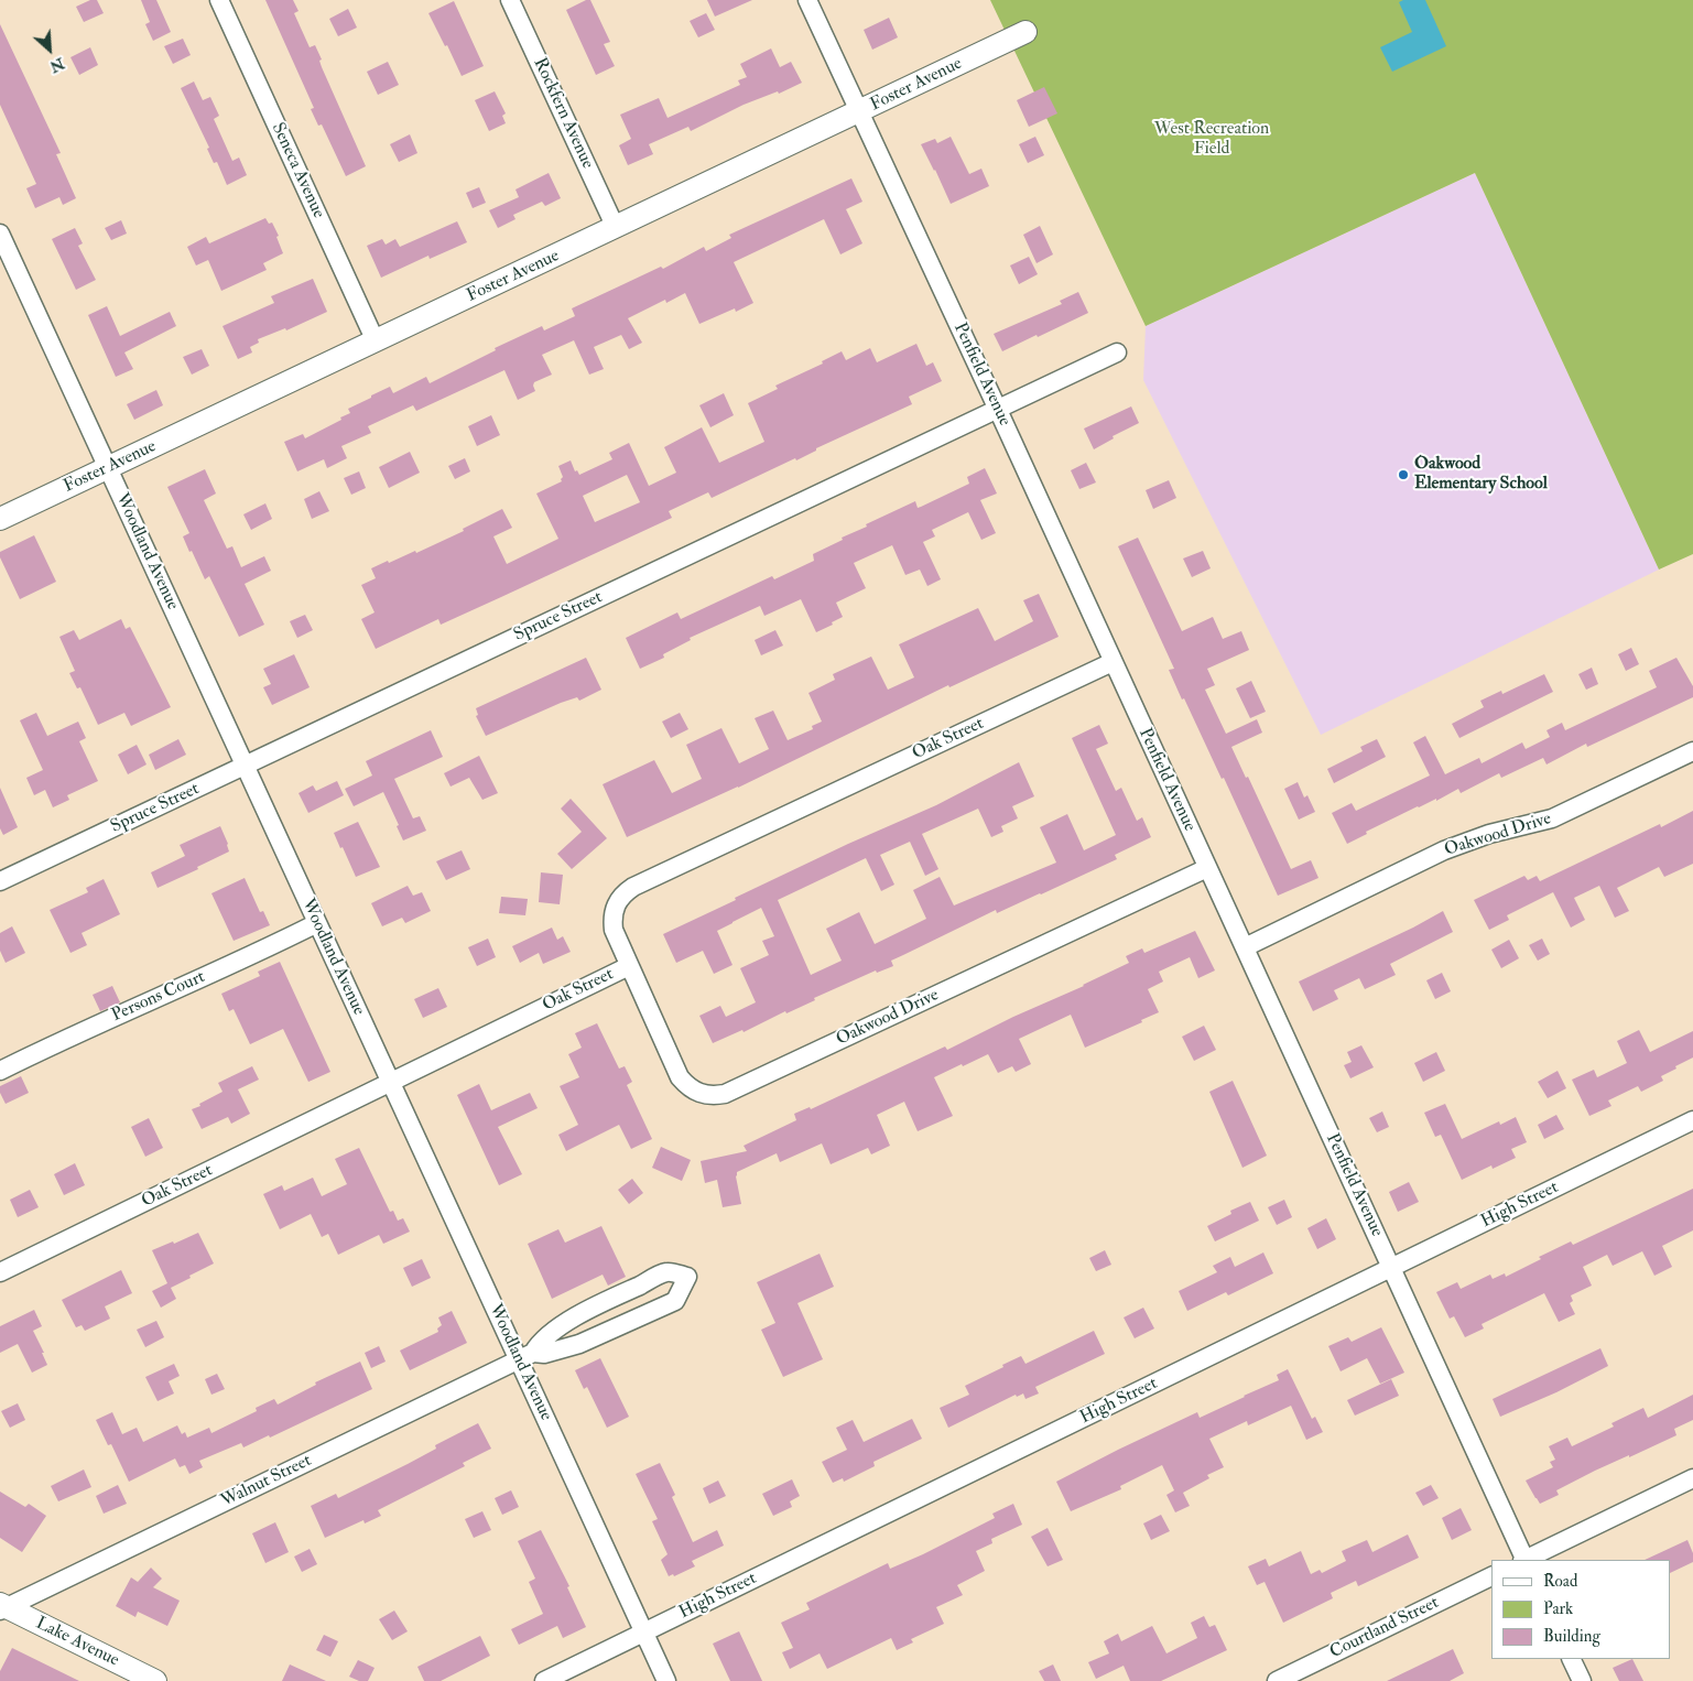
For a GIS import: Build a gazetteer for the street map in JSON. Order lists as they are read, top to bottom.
{
  "streets": {
    "street": [
      "Foster Avenue",
      "Rockfern Avenue",
      "Seneca Avenue",
      "Penfield Avenue",
      "Woodland Avenue",
      "Spruce Street",
      "Oak Street",
      "Oakwood Drive",
      "Persons Court",
      "High Street",
      "Walnut Street",
      "Courtland Street",
      "Lake Avenue"
    ]
  },
  "crossings": [
    ["Foster Avenue", "Rockfern Avenue"],
    ["Foster Avenue", "Seneca Avenue"],
    ["Foster Avenue", "Penfield Avenue"],
    ["Foster Avenue", "Woodland Avenue"],
    ["Penfield Avenue", "Spruce Street"],
    ["Penfield Avenue", "Oak Street"],
    ["Penfield Avenue", "Oakwood Drive"],
    ["Penfield Avenue", "High Street"],
    ["Woodland Avenue", "Spruce Street"],
    ["Woodland Avenue", "Oak Street"],
    ["Woodland Avenue", "Persons Court"],
    ["Woodland Avenue", "High Street"],
    ["Woodland Avenue", "Walnut Street"],
    ["Oak Street", "Oakwood Drive"],
    ["Walnut Street", "Lake Avenue"]
  ],
  "parks": ["West Recreation Field"],
  "places": ["Oakwood Elementary School"],
  "legend": ["Road", "Park", "Building"],
  "north": "bottom right"
}
